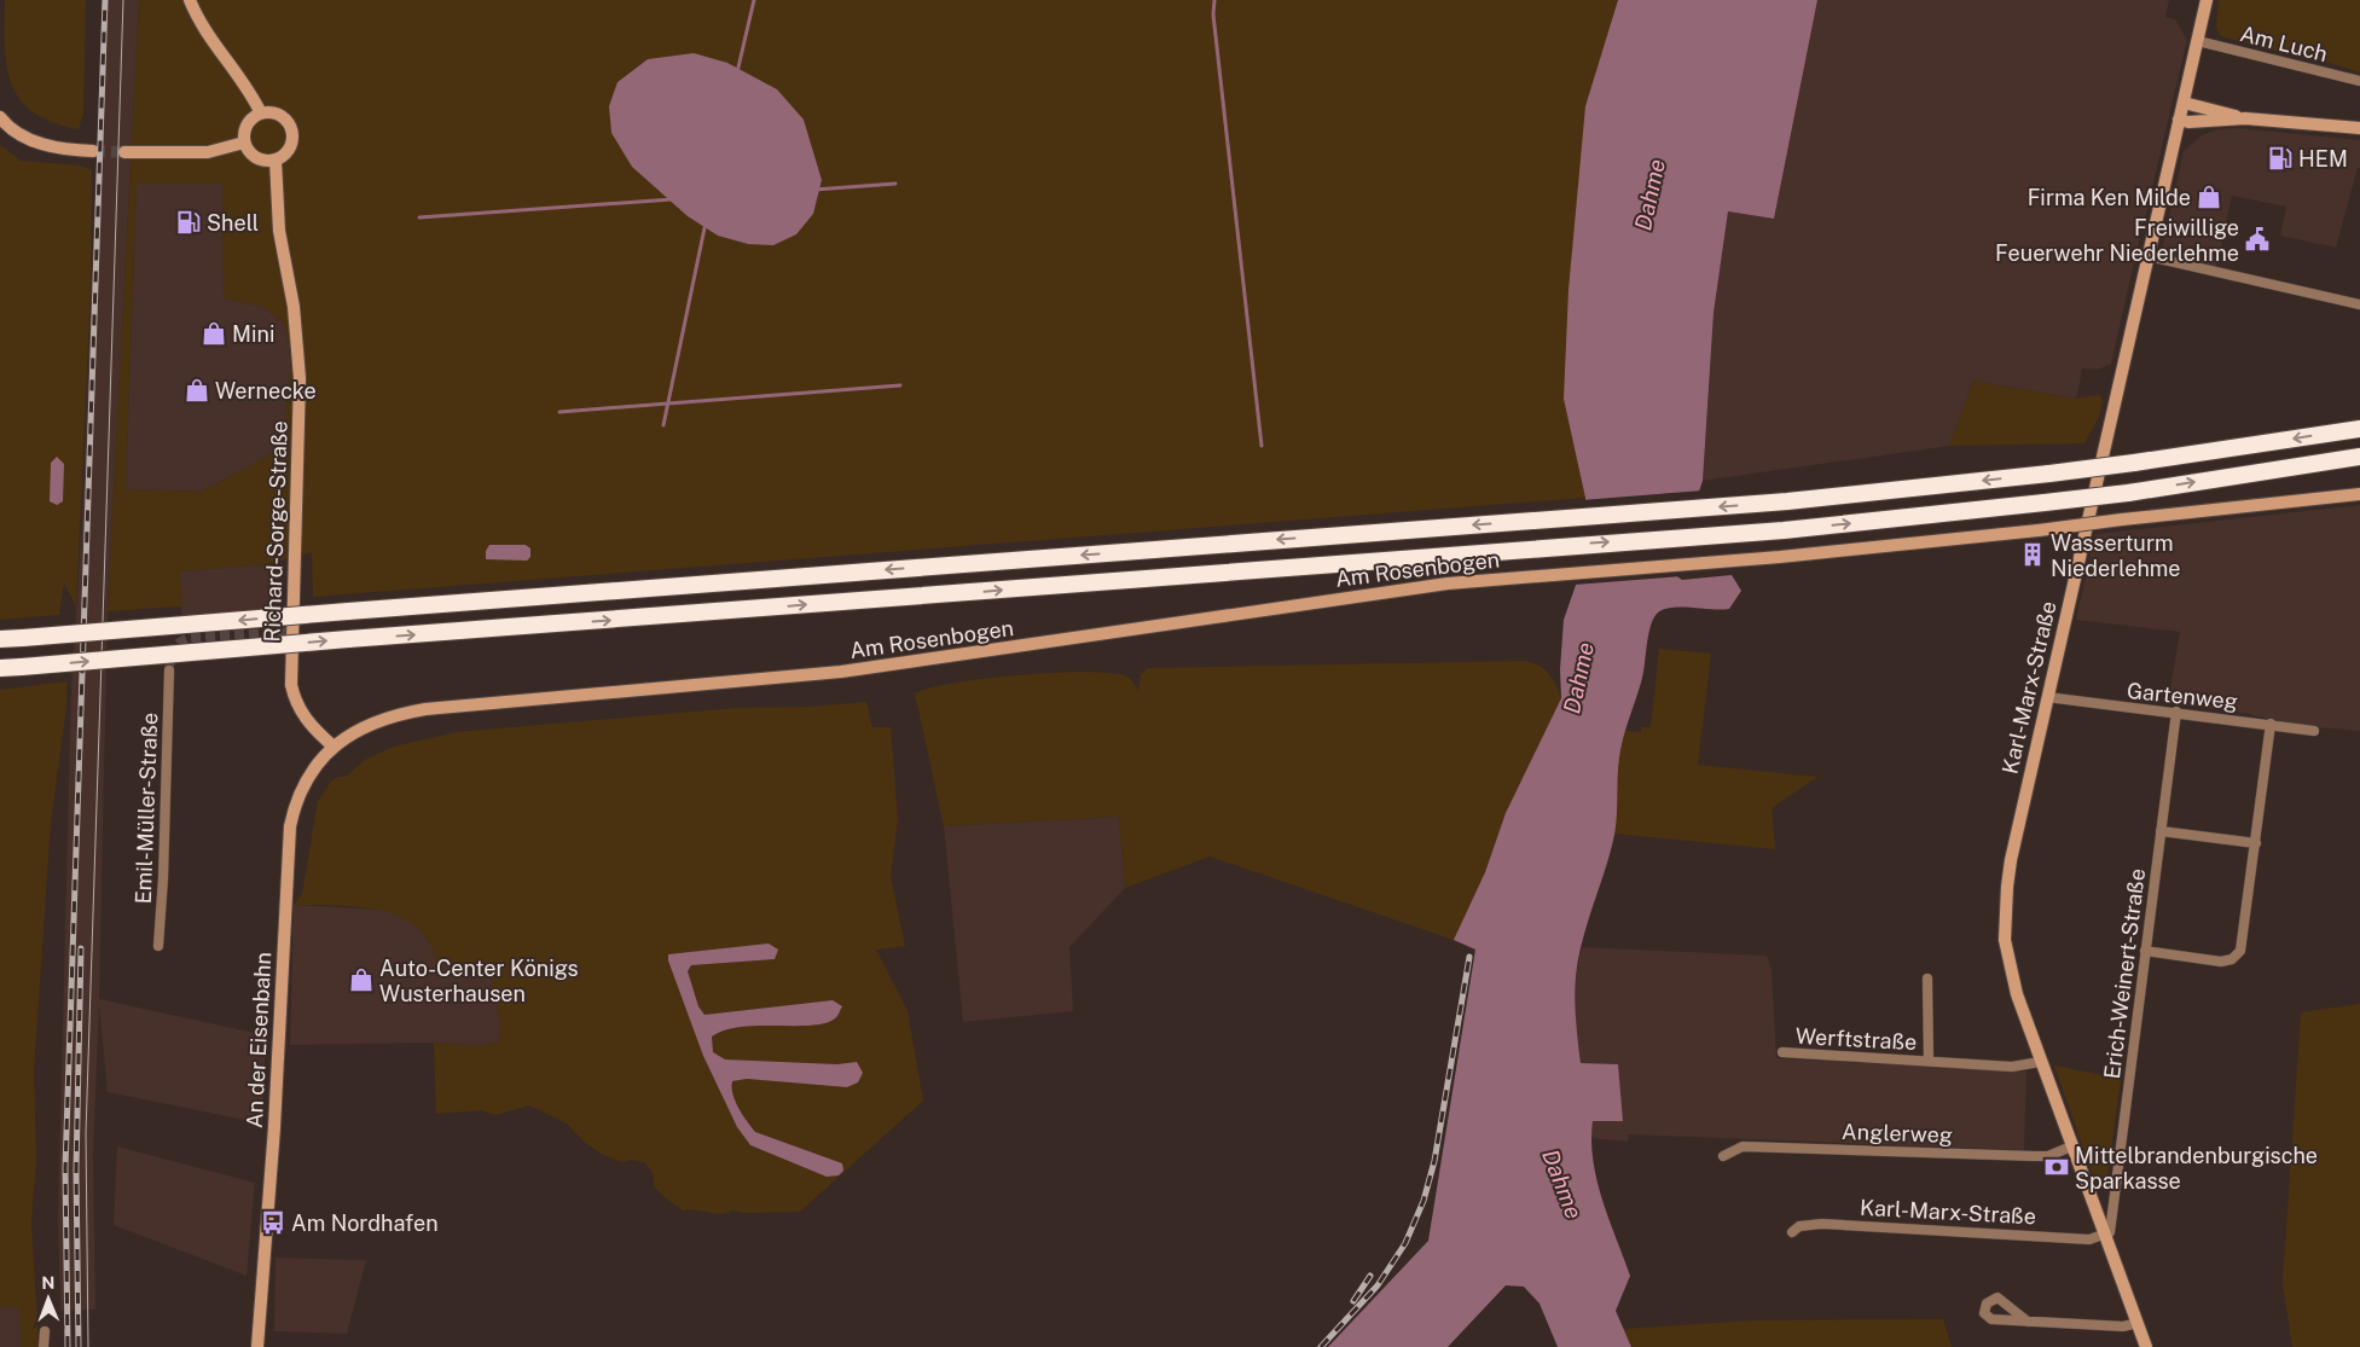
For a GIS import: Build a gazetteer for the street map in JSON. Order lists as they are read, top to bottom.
{
  "streets": {
    "main road": [
      "Richard-Sorge-Straße",
      "Am Rosenbogen",
      "Karl-Marx-Straße",
      "An der Eisenbahn"
    ],
    "street": [
      "Am Luch",
      "Gartenweg",
      "Emil-Müller-Straße",
      "Erich-Weinert-Straße",
      "Werftstraße",
      "Anglerweg"
    ]
  },
  "crossings": [
    ["Am Luch", "Karl-Marx-Straße"],
    ["Richard-Sorge-Straße", "Am Rosenbogen"],
    ["Richard-Sorge-Straße", "An der Eisenbahn"],
    ["Am Rosenbogen", "An der Eisenbahn"],
    ["Karl-Marx-Straße", "Gartenweg"],
    ["Karl-Marx-Straße", "Erich-Weinert-Straße"],
    ["Karl-Marx-Straße", "Werftstraße"],
    ["Karl-Marx-Straße", "Anglerweg"],
    ["Gartenweg", "Erich-Weinert-Straße"]
  ],
  "water": ["Dahme"],
  "places": {
    "fuel station": ["HEM", "Shell"],
    "shop": [
      "Firma Ken Milde",
      "Mini",
      "Wernecke",
      "Auto-Center Königs Wusterhausen"
    ],
    "public building": ["Freiwillige Feuerwehr Niederlehme"],
    "building": ["Wasserturm Niederlehme"],
    "bank": ["Mittelbrandenburgische Sparkasse"],
    "bus stop": ["Am Nordhafen"]
  },
  "north": "top"
}
